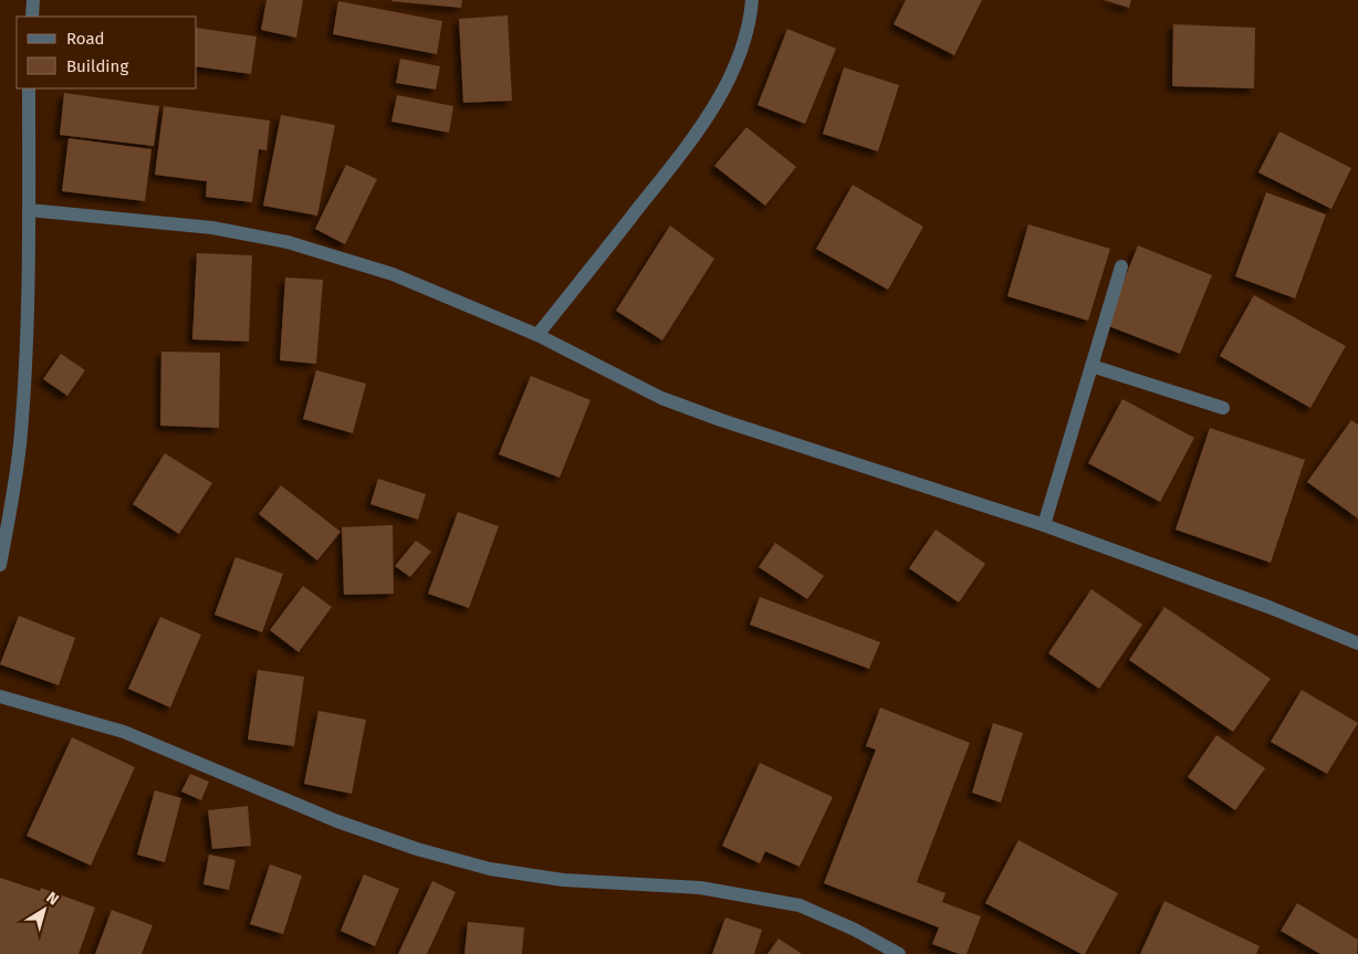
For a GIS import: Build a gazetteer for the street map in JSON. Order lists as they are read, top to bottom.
{
  "legend": ["Road", "Building"],
  "north": "top right"
}
